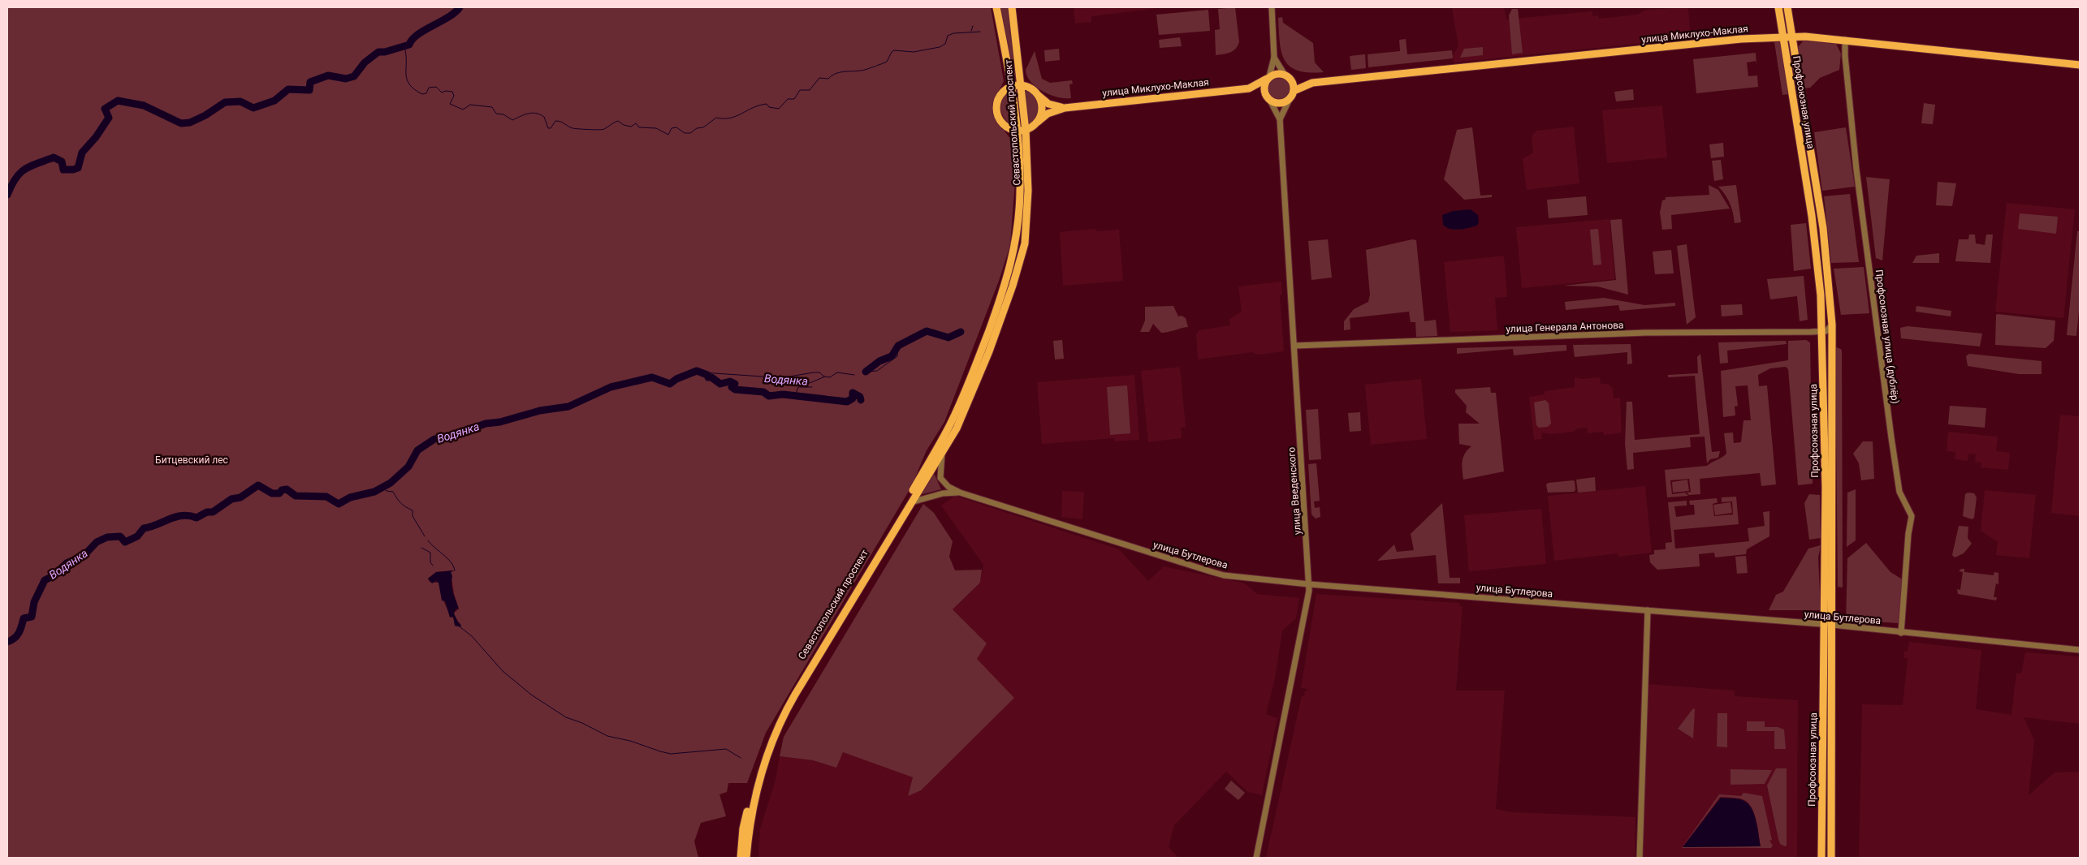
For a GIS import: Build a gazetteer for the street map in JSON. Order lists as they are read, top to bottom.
{
  "streets": {
    "main road": ["улица Миклухо-Маклая", "Профсоюзная улица", "Севастопольский проспект"],
    "street": [
      "улица Генерала Антонова",
      "Профсоюзная улица (дублёр)",
      "улица Введенского",
      "улица Бутлерова"
    ]
  },
  "crossings": [
    ["улица Миклухо-Маклая", "Профсоюзная улица"],
    ["улица Миклухо-Маклая", "Севастопольский проспект"],
    ["улица Миклухо-Маклая", "Профсоюзная улица (дублёр)"],
    ["улица Миклухо-Маклая", "улица Введенского"],
    ["Профсоюзная улица", "улица Генерала Антонова"],
    ["Профсоюзная улица", "улица Бутлерова"],
    ["Севастопольский проспект", "улица Бутлерова"],
    ["улица Генерала Антонова", "улица Введенского"],
    ["Профсоюзная улица (дублёр)", "улица Бутлерова"],
    ["улица Введенского", "улица Бутлерова"]
  ],
  "water": ["Водянка"],
  "parks": ["Битцевский лес"]
}
